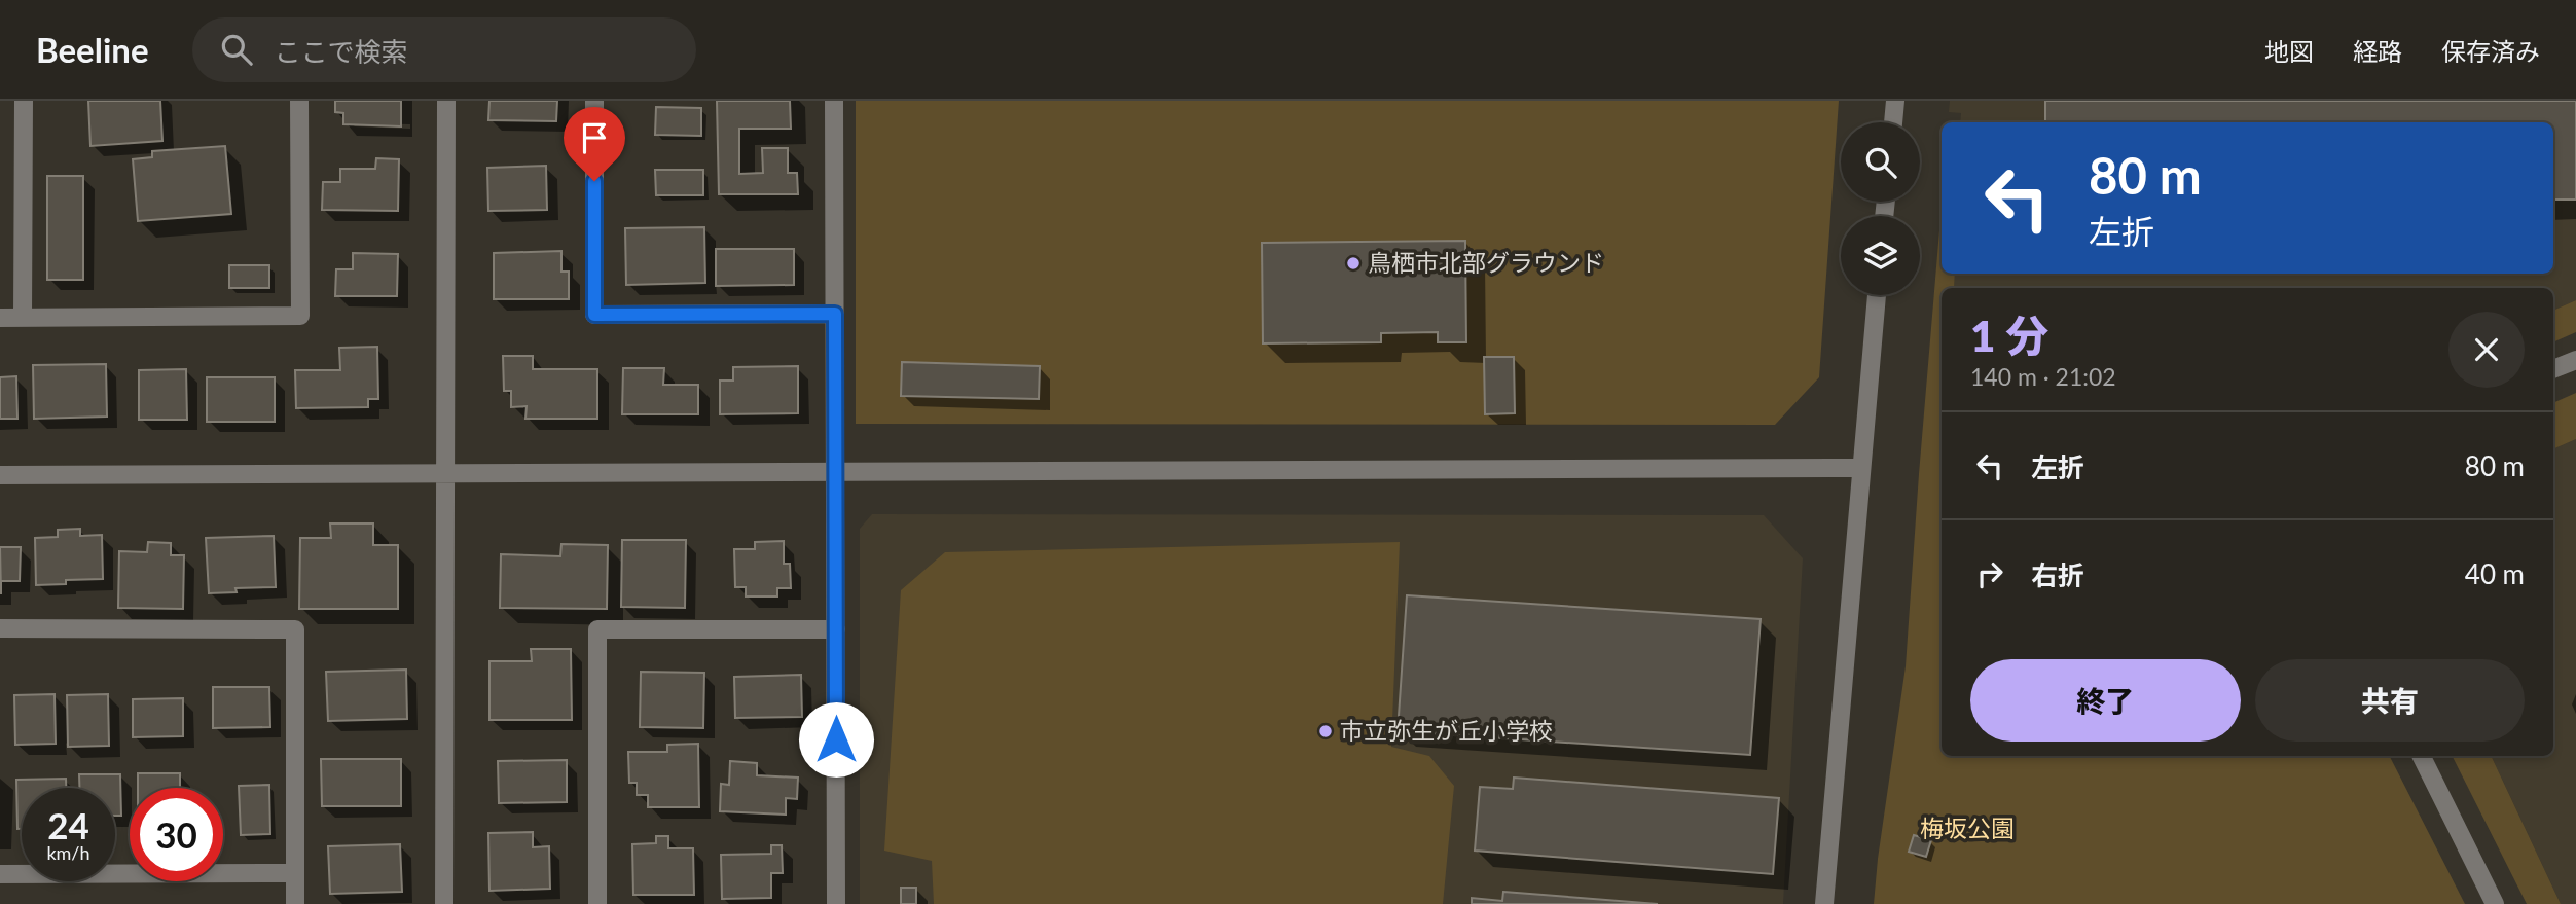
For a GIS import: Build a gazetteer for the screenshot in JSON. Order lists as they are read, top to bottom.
{
  "parks": ["梅坂公園"],
  "places": ["鳥栖市北部グラウンド", "市立弥生が丘小学校"],
  "page": {
    "header": "Beeline",
    "search": "ここで検索",
    "nav": ["地図", "経路", "保存済み"],
    "turn": ["80 m", "左折"],
    "heading": ["1 分", "140 m · 21:02"],
    "list": [
      {
        "name": "左折",
        "value": "80 m"
      },
      {
        "name": "右折",
        "value": "40 m"
      }
    ],
    "buttons": ["終了", "共有"],
    "speed": "24 km/h",
    "limit": "30"
  }
}
